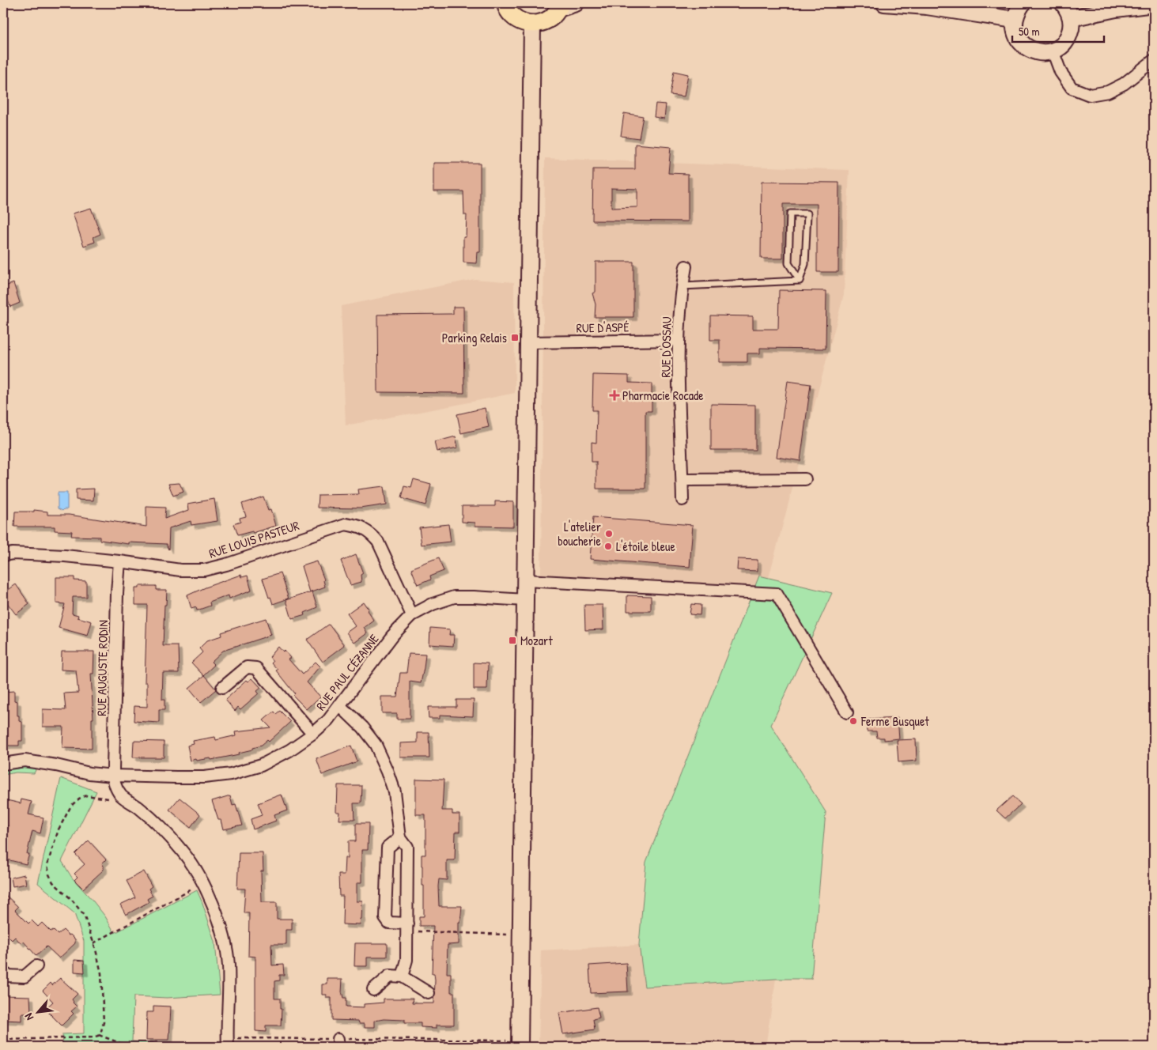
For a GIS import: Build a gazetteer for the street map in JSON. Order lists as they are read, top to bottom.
{
  "streets": {
    "street": [
      "RUE D'ASPÉ",
      "RUE D'OSSAU",
      "RUE LOUIS PASTEUR",
      "RUE AUGUSTE RODIN",
      "RUE PAUL CÉZANNE"
    ]
  },
  "crossings": [
    ["RUE D'ASPÉ", "RUE D'OSSAU"],
    ["RUE LOUIS PASTEUR", "RUE AUGUSTE RODIN"],
    ["RUE LOUIS PASTEUR", "RUE PAUL CÉZANNE"],
    ["RUE AUGUSTE RODIN", "RUE PAUL CÉZANNE"]
  ],
  "places": {
    "transit": ["Parking Relais", "Mozart"],
    "health": ["Pharmacie Rocade"],
    "other": ["L'atelier boucherie", "L'étoile bleue", "Ferme Busquet"]
  },
  "scale_bar": "50 m",
  "north": "bottom left"
}
